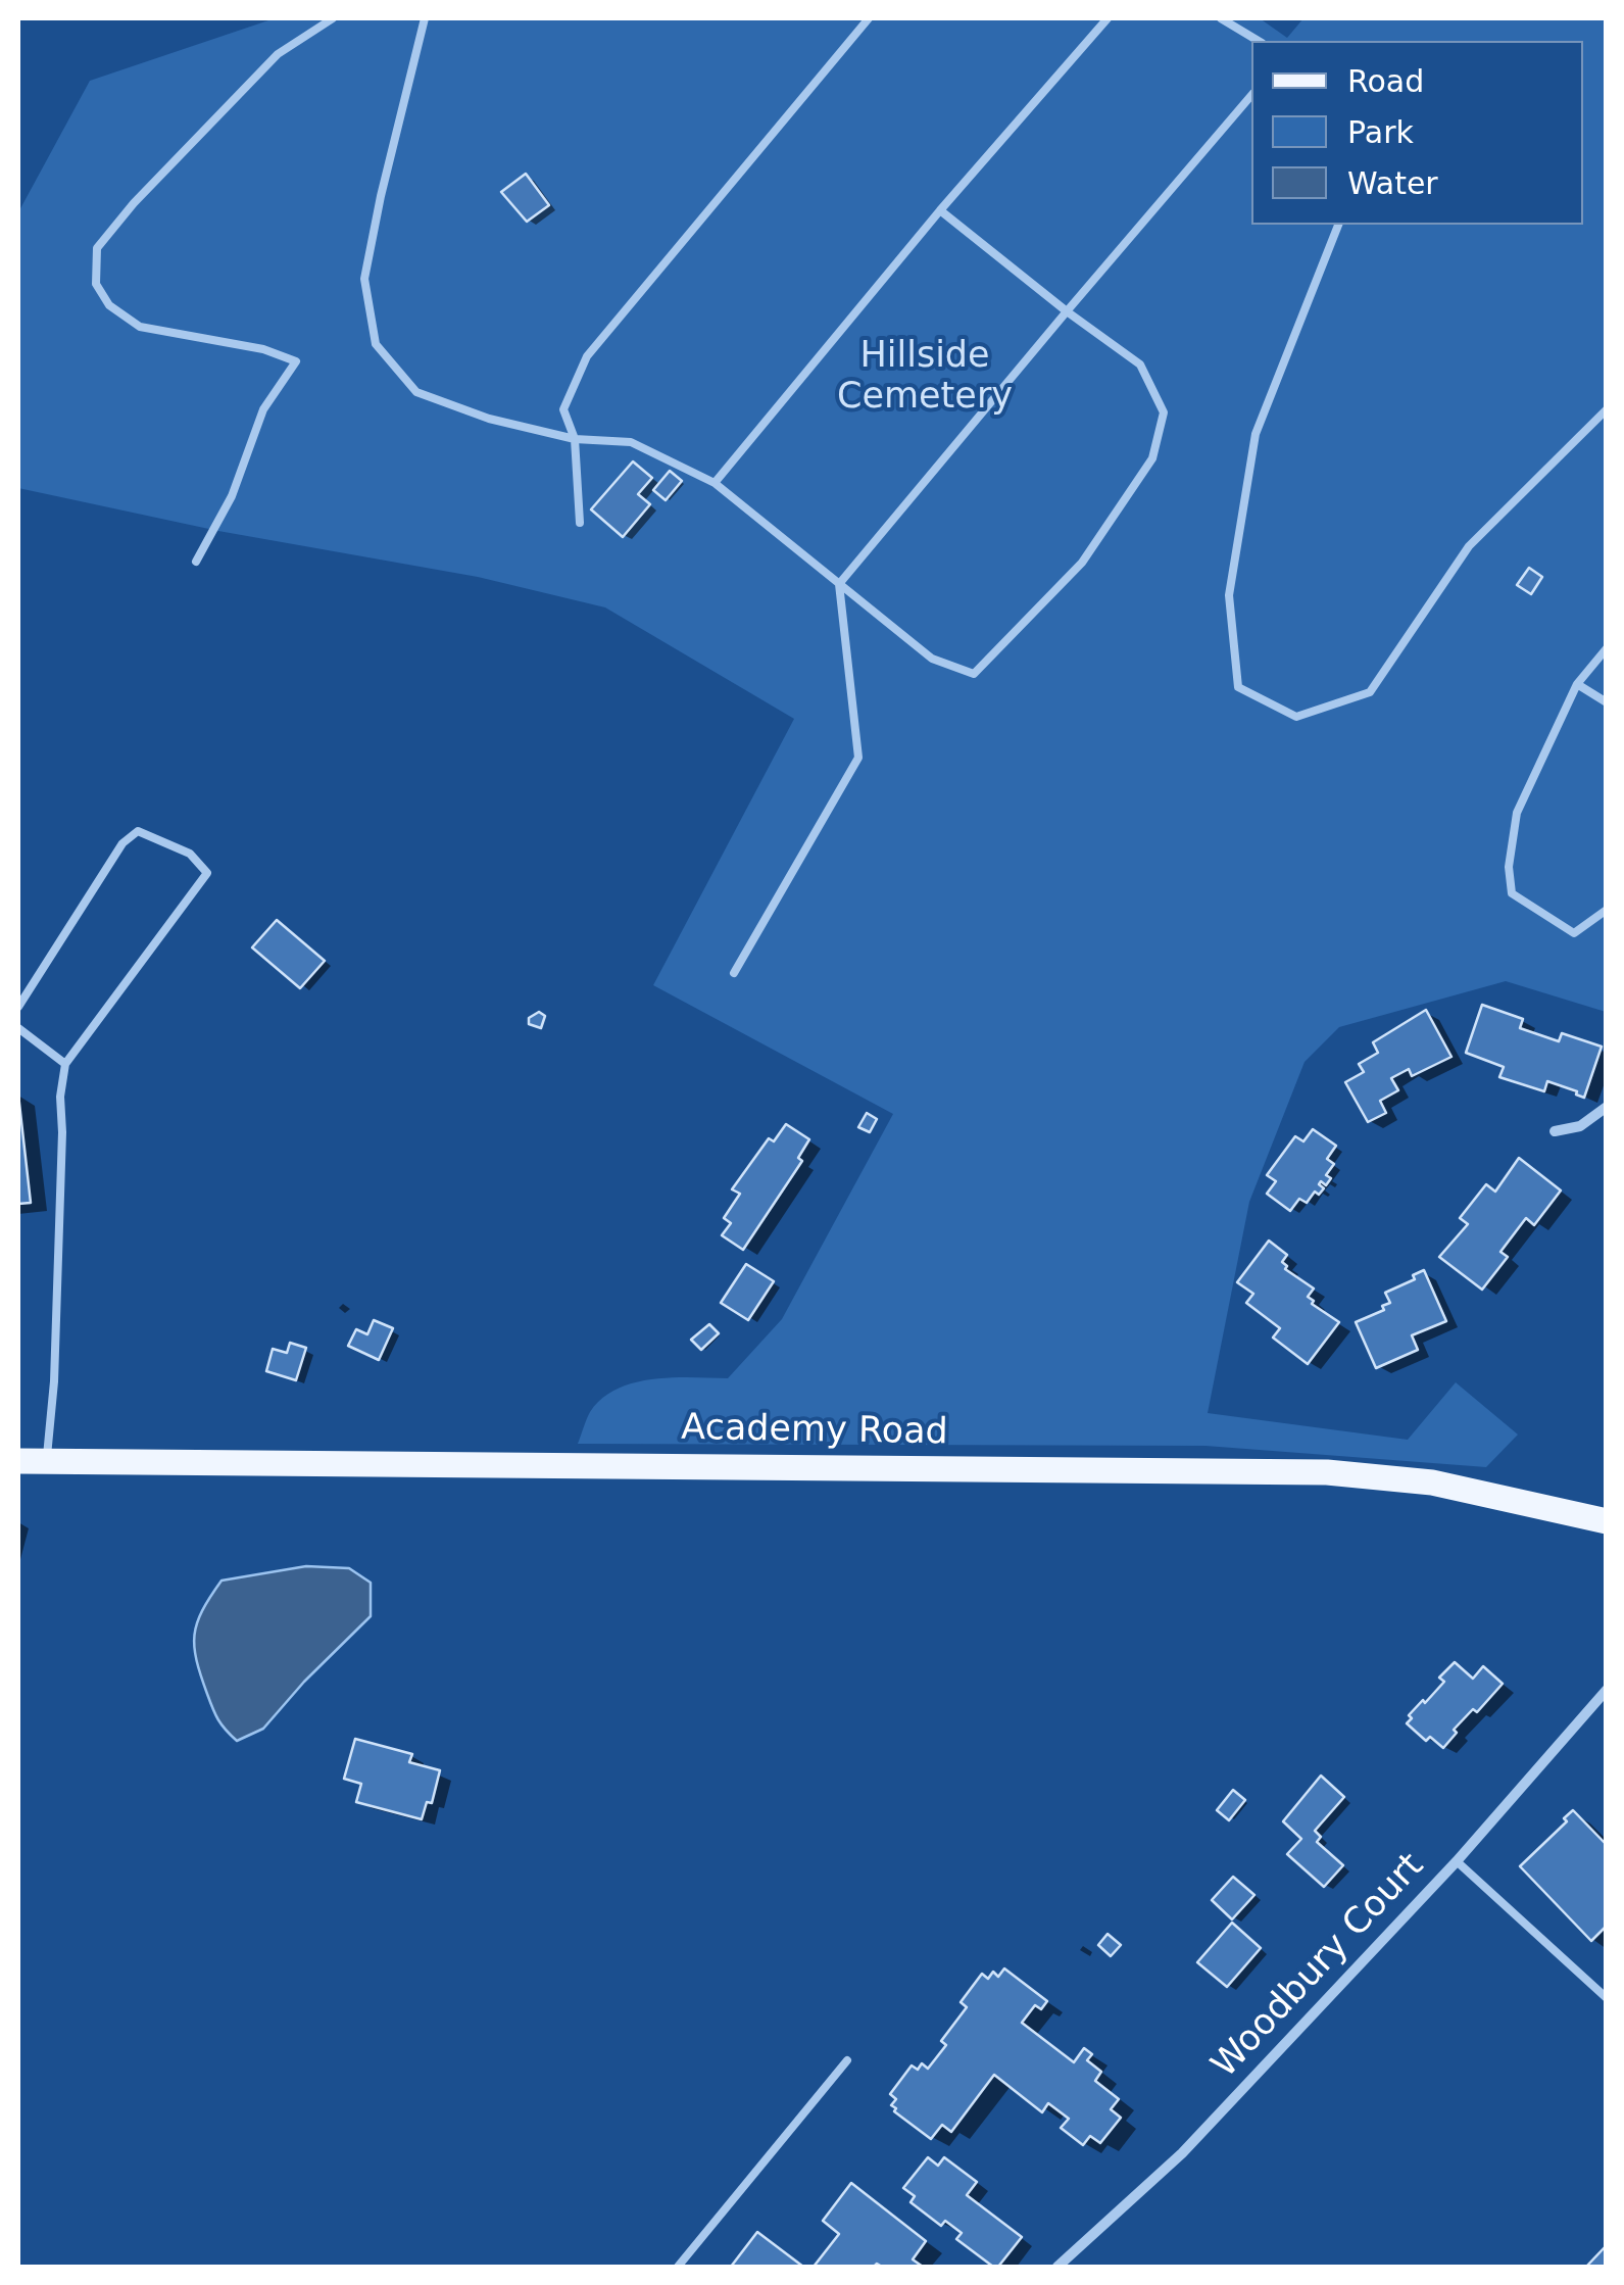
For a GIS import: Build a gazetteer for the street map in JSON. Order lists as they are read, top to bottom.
{
  "streets": {
    "main road": ["Academy Road"],
    "street": ["Woodbury Court"]
  },
  "parks": ["Hillside Cemetery"],
  "legend": ["Road", "Park", "Water"]
}
